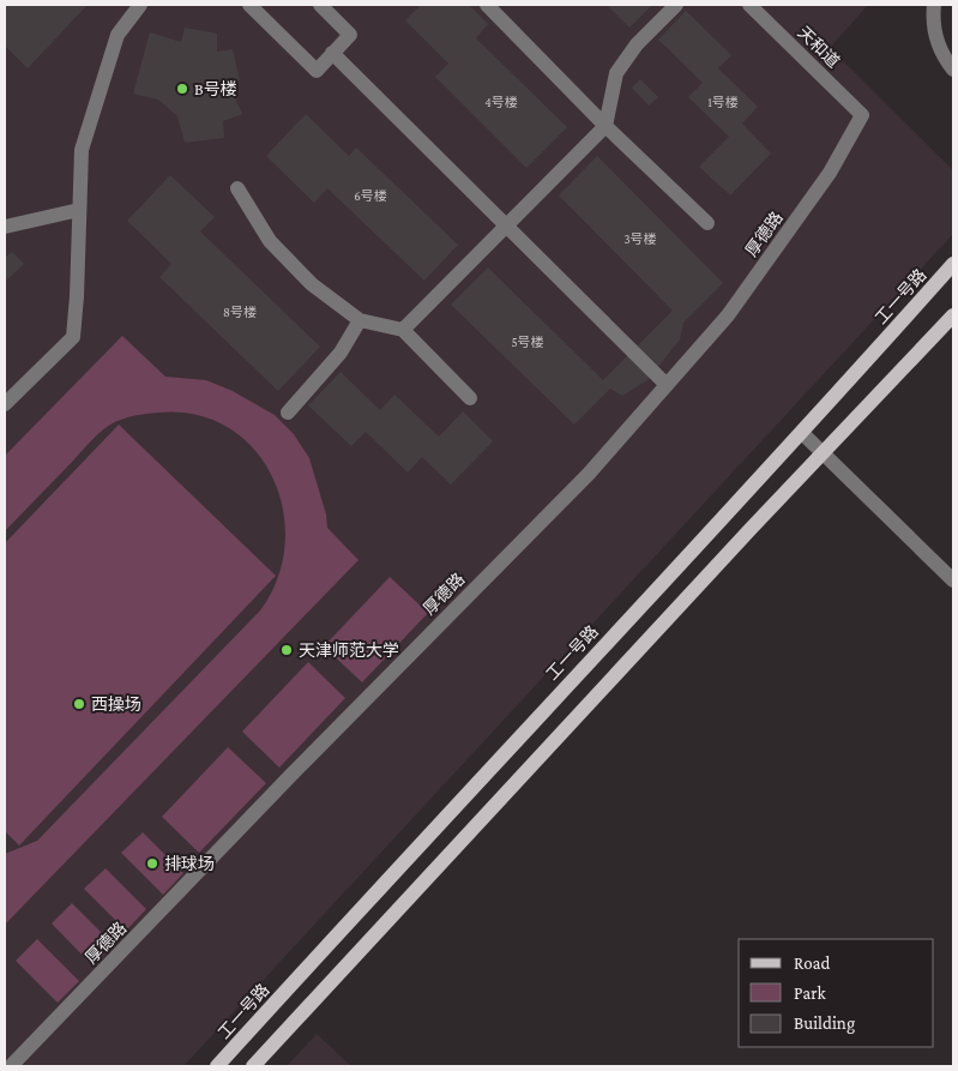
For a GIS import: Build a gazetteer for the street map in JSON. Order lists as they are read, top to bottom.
{
  "streets": {
    "main road": ["工一号路"],
    "street": ["天和道", "厚德路"]
  },
  "crossings": [
    ["天和道", "厚德路"]
  ],
  "places": [
    "B号楼",
    "天津师范大学",
    "西操场",
    "排球场"
  ],
  "house_numbers": [
    "4号楼",
    "1号楼",
    "6号楼",
    "3号楼",
    "8号楼",
    "5号楼"
  ],
  "legend": ["Road", "Park", "Building"]
}
